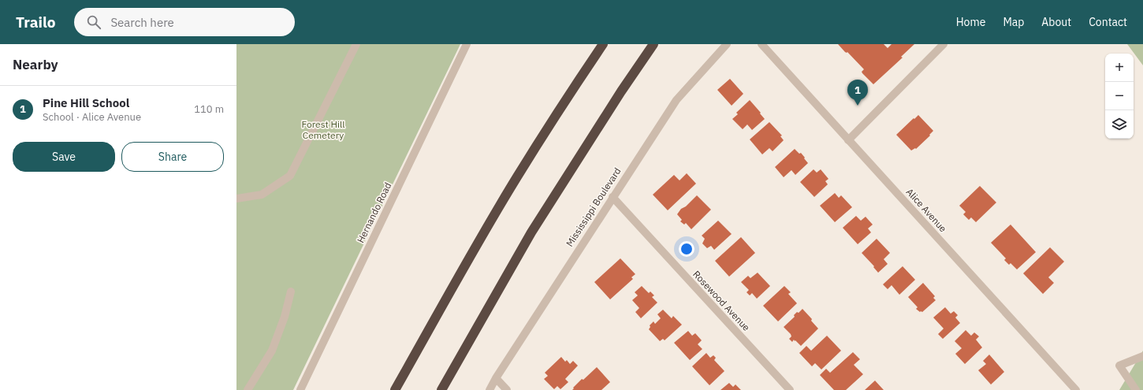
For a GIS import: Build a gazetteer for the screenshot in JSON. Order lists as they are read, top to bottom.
{
  "streets": {
    "street": [
      "Mississippi Boulevard",
      "Alice Avenue",
      "Hernando Road",
      "Rosewood Avenue"
    ]
  },
  "crossings": [
    ["Mississippi Boulevard", "Rosewood Avenue"]
  ],
  "parks": ["Forest Hill Cemetery"],
  "page": {
    "header": "Trailo",
    "search": "Search here",
    "nav": [
      "Home",
      "Map",
      "About",
      "Contact"
    ],
    "heading": "Nearby",
    "map_buttons": ["+", "−"],
    "pins": "1",
    "list": [
      {
        "mark": "1",
        "name": "Pine Hill School",
        "note": "School · Alice Avenue",
        "value": "110 m"
      }
    ],
    "buttons": ["Save", "Share"]
  }
}
